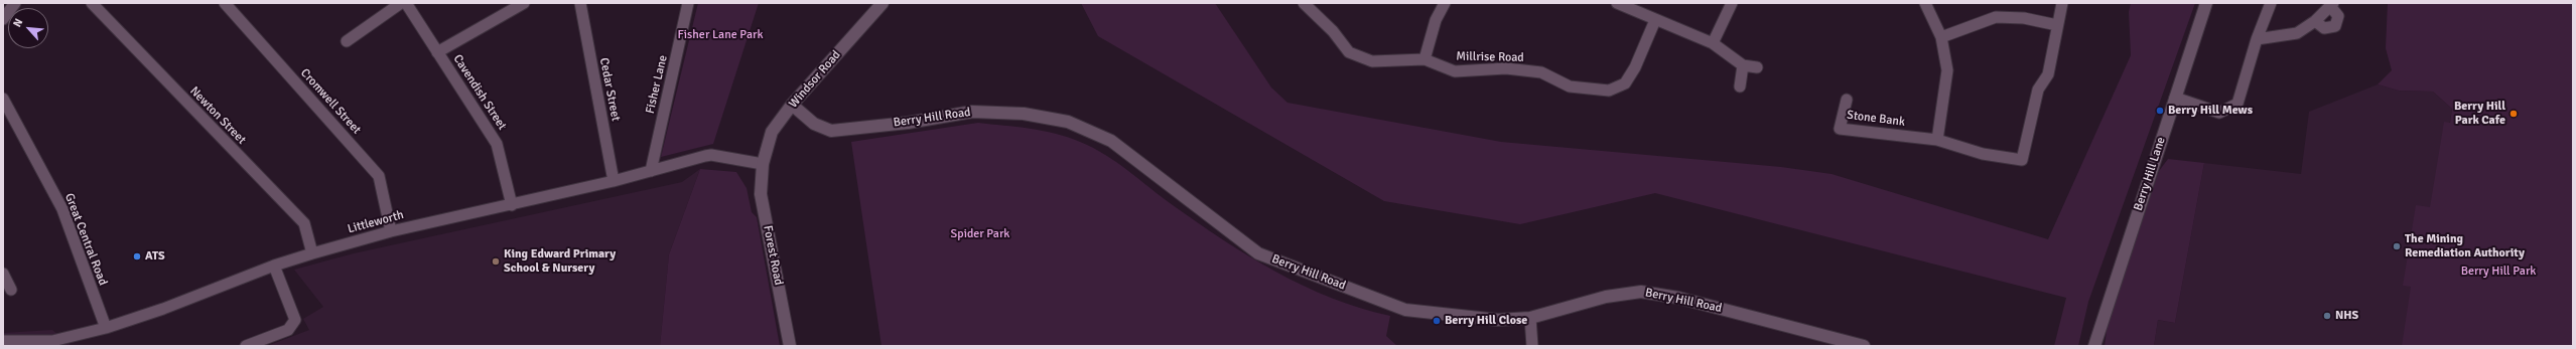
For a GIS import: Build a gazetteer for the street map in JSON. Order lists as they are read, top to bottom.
{
  "streets": {
    "street": [
      "Millrise Road",
      "Windsor Road",
      "Fisher Lane",
      "Cedar Street",
      "Cavendish Street",
      "Cromwell Street",
      "Newton Street",
      "Berry Hill Road",
      "Stone Bank",
      "Berry Hill Lane",
      "Littleworth",
      "Great Central Road",
      "Forest Road"
    ]
  },
  "crossings": [
    ["Windsor Road", "Berry Hill Road"],
    ["Windsor Road", "Littleworth"],
    ["Windsor Road", "Forest Road"],
    ["Fisher Lane", "Littleworth"],
    ["Cedar Street", "Littleworth"],
    ["Cavendish Street", "Littleworth"],
    ["Cromwell Street", "Littleworth"],
    ["Newton Street", "Littleworth"],
    ["Littleworth", "Great Central Road"],
    ["Littleworth", "Forest Road"]
  ],
  "parks": ["Fisher Lane Park", "Spider Park", "Berry Hill Park"],
  "places": [
    "Berry Hill Mews",
    "Berry Hill Park Cafe",
    "The Mining Remediation Authority",
    "ATS",
    "King Edward Primary School & Nursery",
    "NHS",
    "Berry Hill Close"
  ],
  "north": "top left"
}
